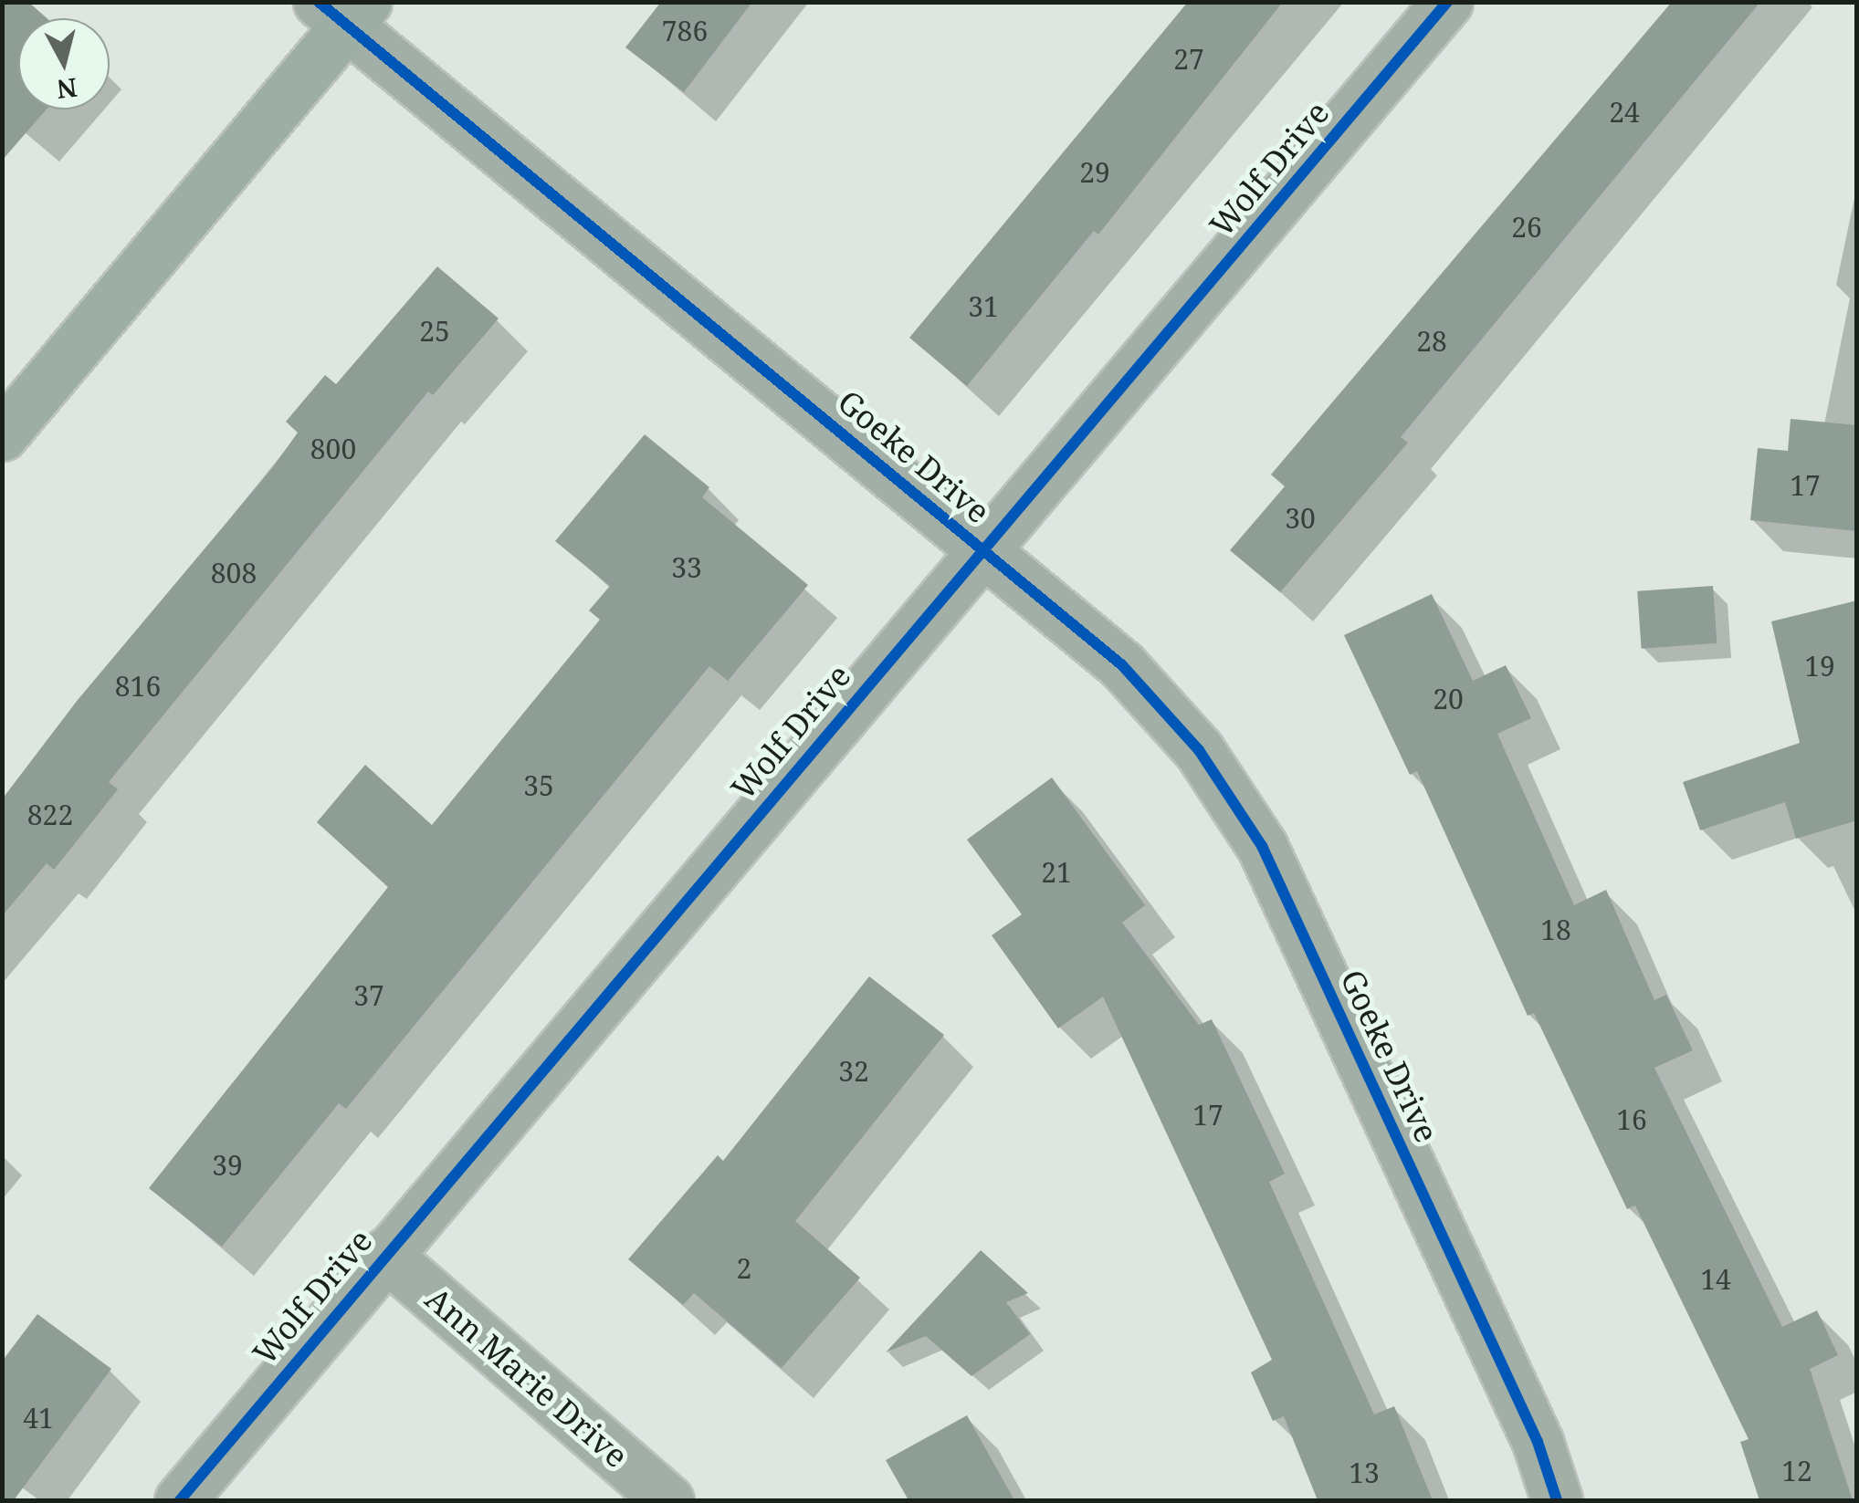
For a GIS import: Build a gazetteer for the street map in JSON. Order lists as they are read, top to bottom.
{
  "streets": {
    "street": ["Wolf Drive", "Goeke Drive", "Ann Marie Drive"]
  },
  "crossings": [
    ["Wolf Drive", "Goeke Drive"],
    ["Wolf Drive", "Ann Marie Drive"]
  ],
  "house_numbers": [
    "786",
    "27",
    "24",
    "29",
    "26",
    "31",
    "25",
    "28",
    "800",
    "17",
    "30",
    "33",
    "808",
    "19",
    "816",
    "20",
    "35",
    "822",
    "21",
    "18",
    "37",
    "32",
    "17",
    "16",
    "39",
    "2",
    "14",
    "41",
    "12",
    "13"
  ],
  "north": "bottom"
}
